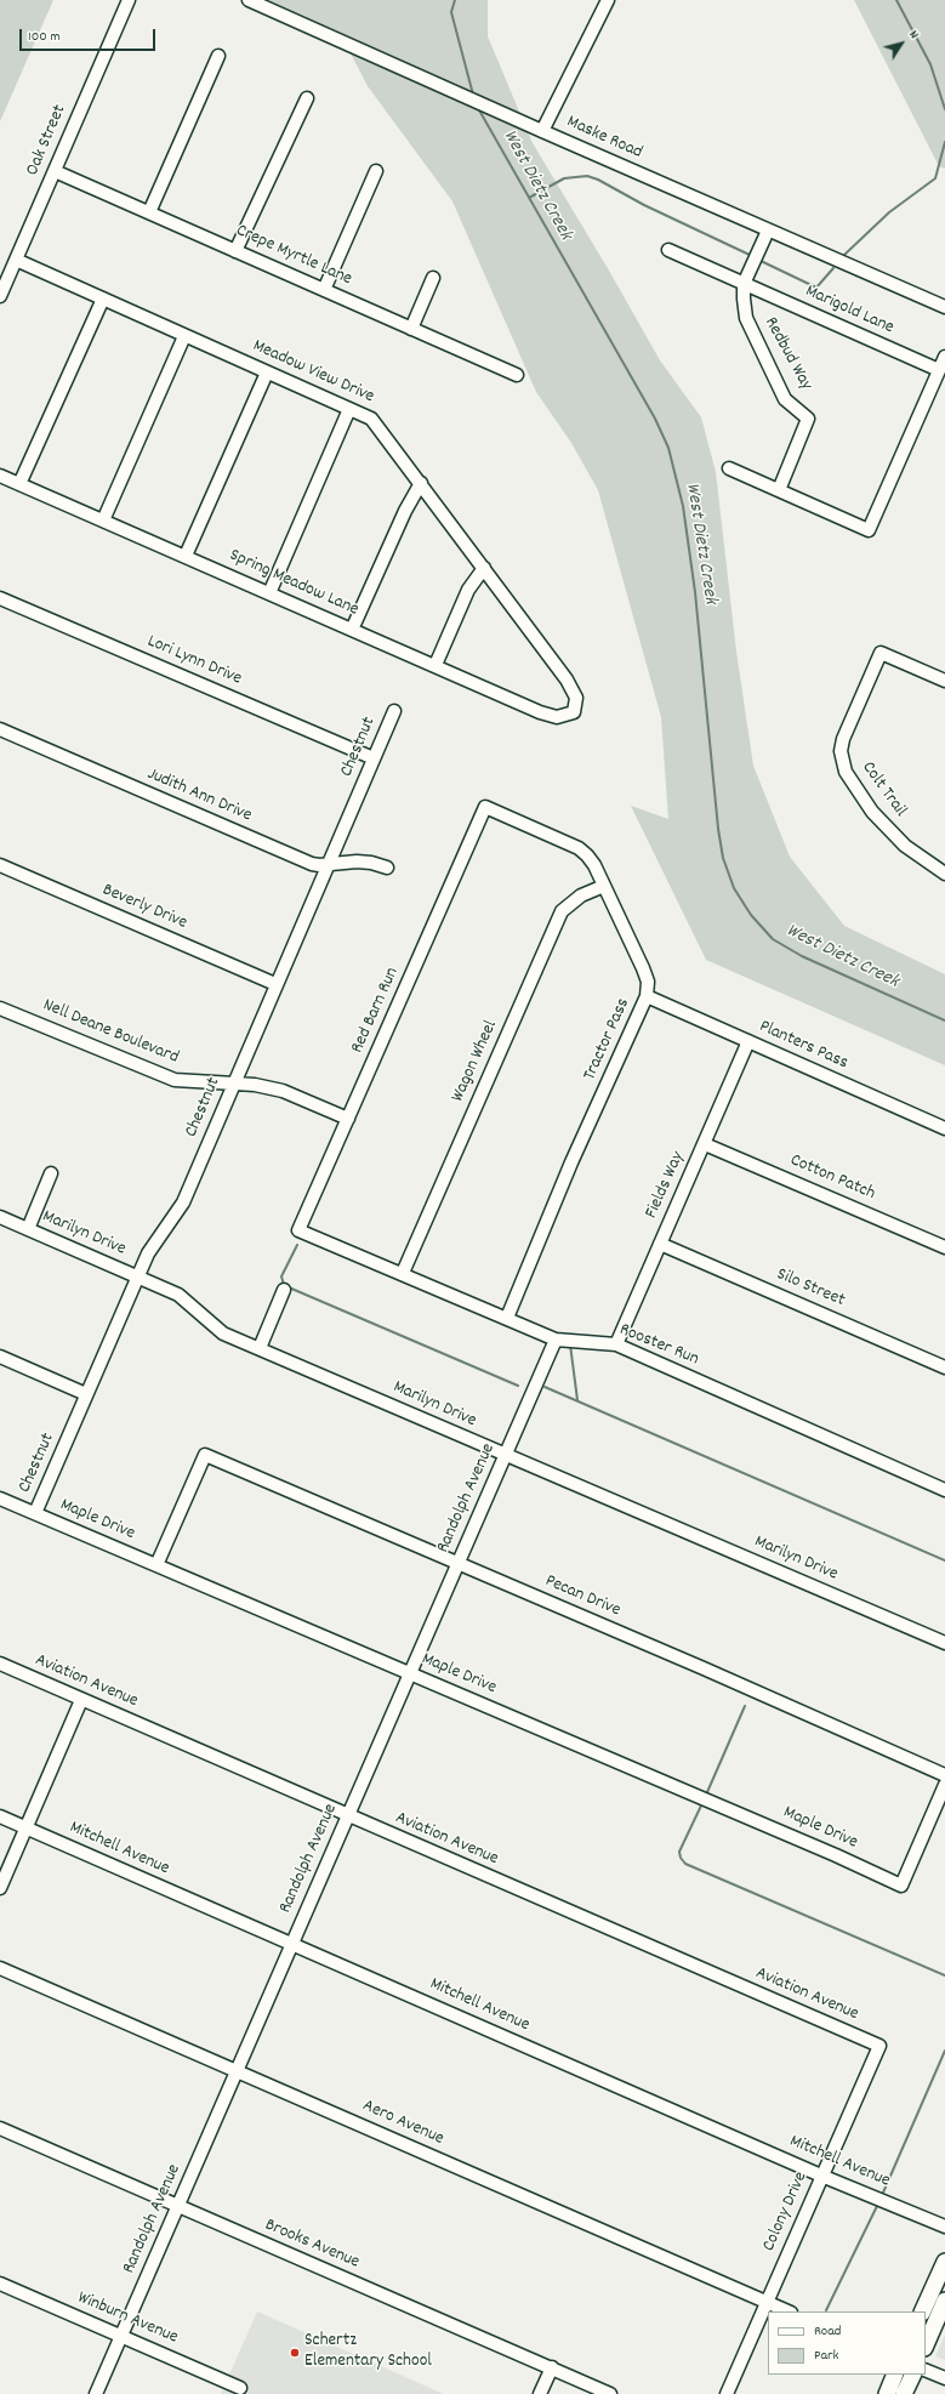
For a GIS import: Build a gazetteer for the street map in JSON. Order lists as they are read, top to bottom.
{
  "streets": {
    "street": [
      "Maske Road",
      "Oak Street",
      "Crepe Myrtle Lane",
      "Marigold Lane",
      "Redbud Way",
      "Meadow View Drive",
      "Spring Meadow Lane",
      "Lori Lynn Drive",
      "Chestnut",
      "Colt Trail",
      "Judith Ann Drive",
      "Beverly Drive",
      "Red Barn Run",
      "Nell Deane Boulevard",
      "Tractor Pass",
      "Planters Pass",
      "Wagon Wheel",
      "Cotton Patch",
      "Fields Way",
      "Marilyn Drive",
      "Silo Street",
      "Rooster Run",
      "Randolph Avenue",
      "Maple Drive",
      "Pecan Drive",
      "Aviation Avenue",
      "Mitchell Avenue",
      "Aero Avenue",
      "Colony Drive",
      "Brooks Avenue",
      "Winburn Avenue"
    ]
  },
  "crossings": [
    ["Oak Street", "Crepe Myrtle Lane"],
    ["Oak Street", "Meadow View Drive"],
    ["Marigold Lane", "Redbud Way"],
    ["Meadow View Drive", "Spring Meadow Lane"],
    ["Lori Lynn Drive", "Chestnut"],
    ["Chestnut", "Judith Ann Drive"],
    ["Chestnut", "Beverly Drive"],
    ["Chestnut", "Nell Deane Boulevard"],
    ["Chestnut", "Marilyn Drive"],
    ["Chestnut", "Maple Drive"],
    ["Red Barn Run", "Nell Deane Boulevard"],
    ["Red Barn Run", "Tractor Pass"],
    ["Red Barn Run", "Rooster Run"],
    ["Tractor Pass", "Planters Pass"],
    ["Tractor Pass", "Wagon Wheel"],
    ["Tractor Pass", "Rooster Run"],
    ["Planters Pass", "Fields Way"],
    ["Wagon Wheel", "Rooster Run"],
    ["Cotton Patch", "Fields Way"],
    ["Fields Way", "Silo Street"],
    ["Fields Way", "Rooster Run"],
    ["Marilyn Drive", "Randolph Avenue"],
    ["Rooster Run", "Randolph Avenue"],
    ["Randolph Avenue", "Maple Drive"],
    ["Randolph Avenue", "Pecan Drive"],
    ["Randolph Avenue", "Aviation Avenue"],
    ["Randolph Avenue", "Mitchell Avenue"],
    ["Randolph Avenue", "Aero Avenue"],
    ["Randolph Avenue", "Brooks Avenue"],
    ["Randolph Avenue", "Winburn Avenue"],
    ["Maple Drive", "Pecan Drive"],
    ["Aviation Avenue", "Colony Drive"],
    ["Mitchell Avenue", "Colony Drive"],
    ["Aero Avenue", "Colony Drive"]
  ],
  "water": ["West Dietz Creek"],
  "places": ["Schertz Elementary School"],
  "legend": ["Road", "Park"],
  "scale_bar": "100 m",
  "north": "top right"
}
